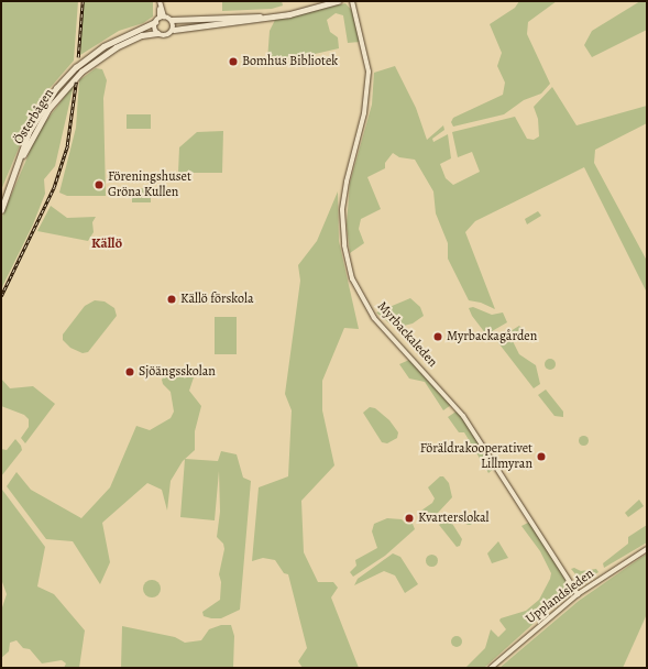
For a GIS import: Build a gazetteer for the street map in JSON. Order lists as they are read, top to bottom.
{
  "streets": {
    "main road": ["Österbågen"],
    "street": ["Myrbackaleden", "Upplandsleden"]
  },
  "crossings": [
    ["Myrbackaleden", "Upplandsleden"]
  ],
  "districts": ["Källö"],
  "places": [
    "Bomhus Bibliotek",
    "Föreningshuset Gröna Kullen",
    "Källö förskola",
    "Myrbackagården",
    "Sjöängsskolan",
    "Föräldrakooperativet Lillmyran",
    "Kvarterslokal"
  ]
}
